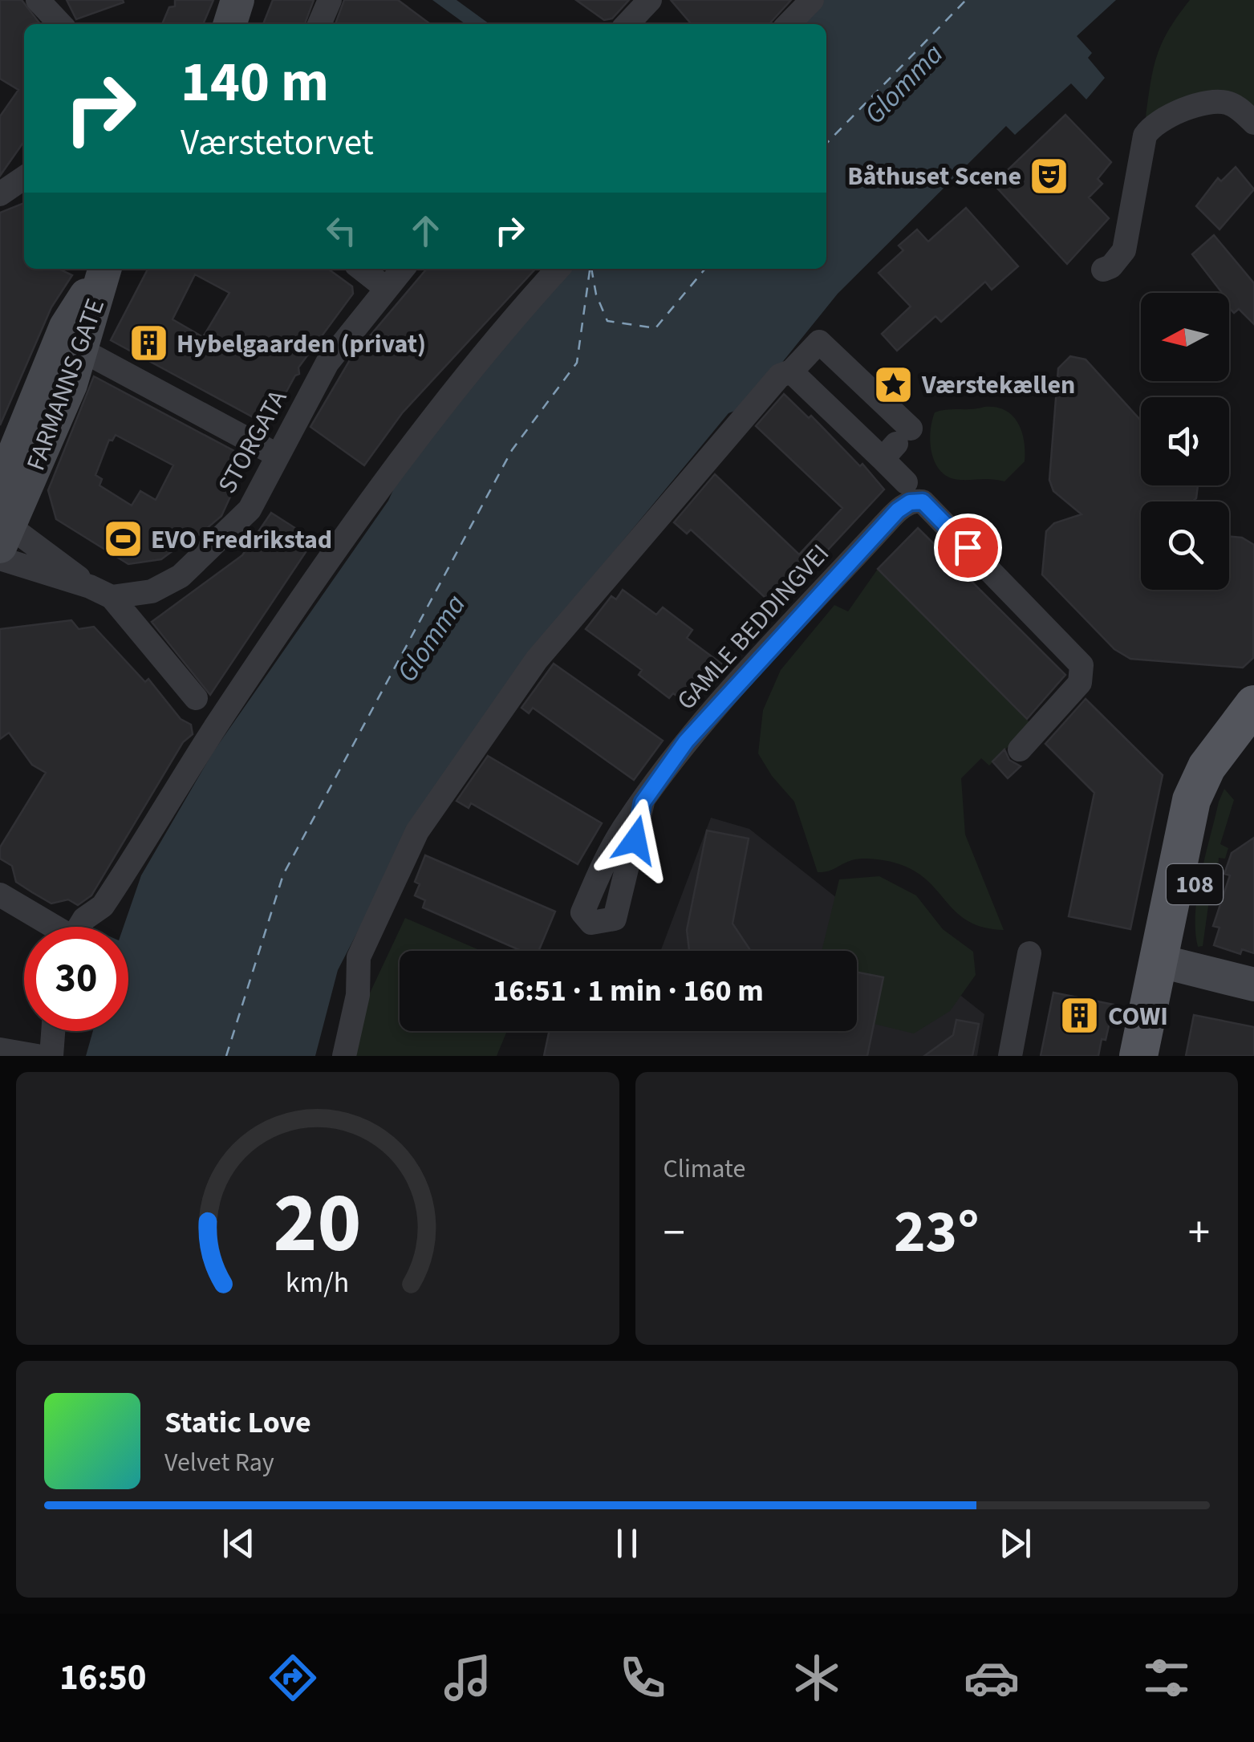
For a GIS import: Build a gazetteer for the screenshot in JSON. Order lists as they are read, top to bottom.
{
  "streets": {
    "main road": ["108"],
    "street": ["FARMANNS GATE", "STORGATA", "GAMLE BEDDINGVEI"]
  },
  "water": ["Glomma"],
  "places": {
    "theatre": ["Båthuset Scene"],
    "building": ["Hybelgaarden (privat)", "COWI"],
    "place": ["Værstekællen"],
    "sports": ["EVO Fredrikstad"]
  },
  "north": "left",
  "page": {
    "turn": ["140 m", "Værstetorvet"],
    "limit": "30",
    "trip": "16:51 · 1 min · 160 m",
    "tile": "Climate",
    "heat": ["−", "23°", "+"],
    "song": ["Static Love", "Velvet Ray"],
    "tabs": "16:50",
    "gauge": ["20", "km/h"]
  }
}
